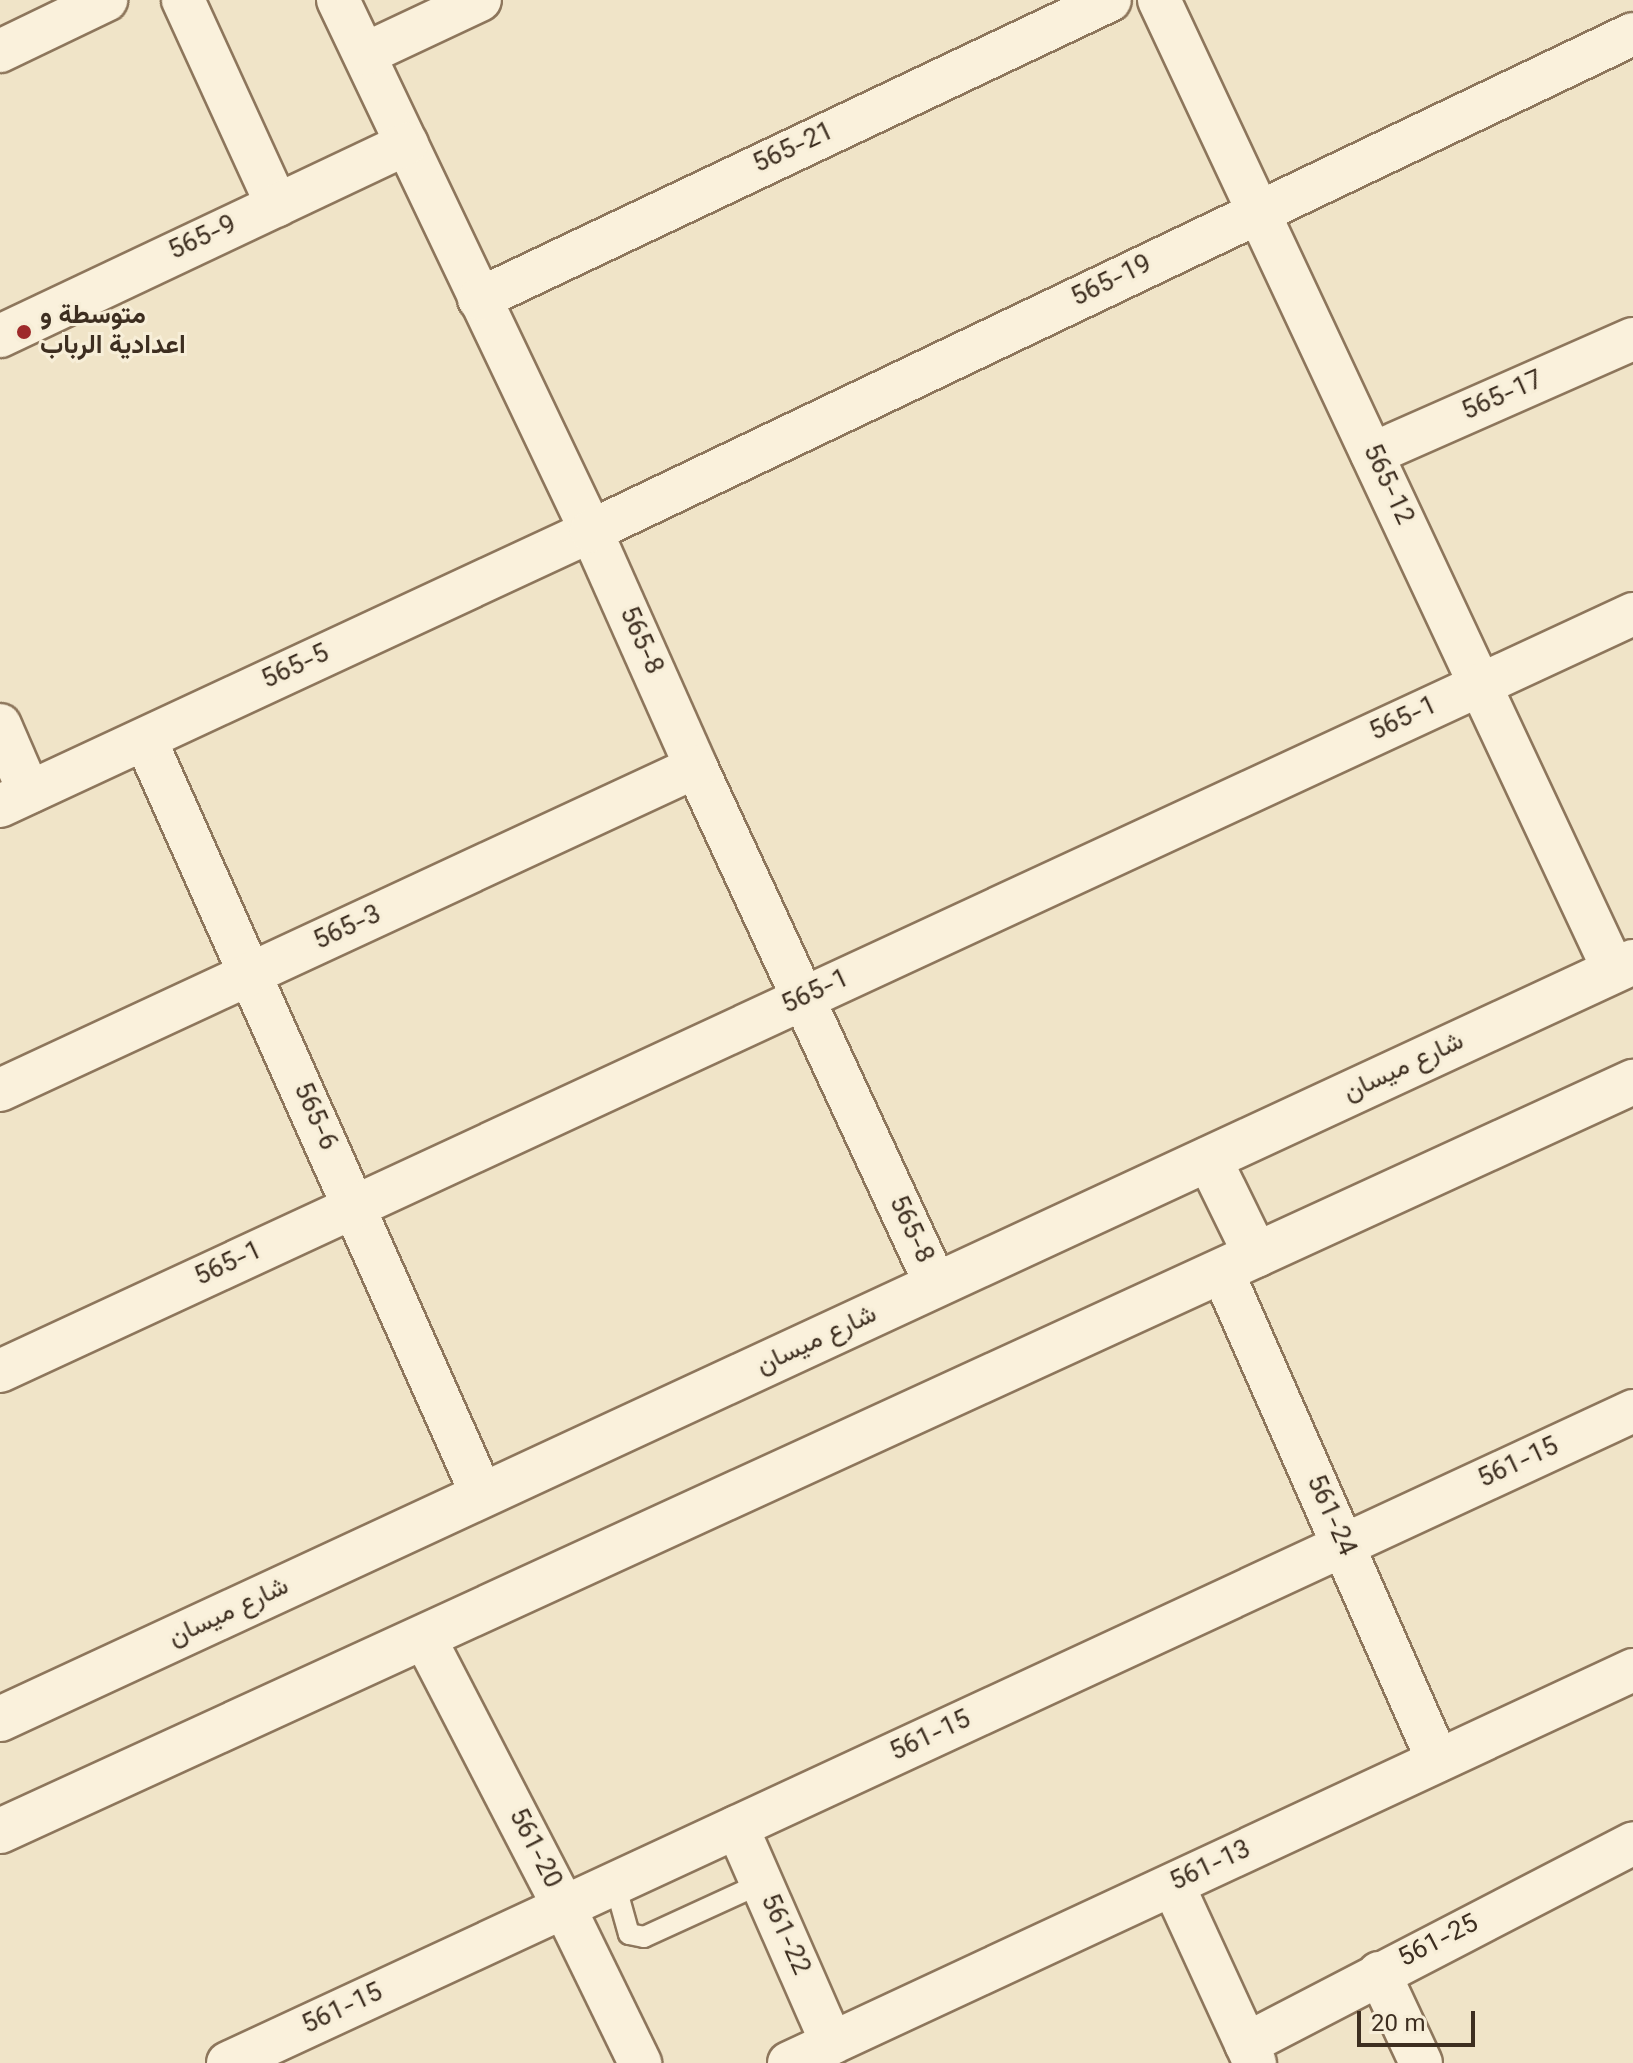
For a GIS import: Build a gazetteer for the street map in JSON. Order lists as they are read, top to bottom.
{
  "streets": {
    "street": [
      "565-21",
      "565-9",
      "565-19",
      "565-17",
      "565-12",
      "565-8",
      "565-5",
      "565-1",
      "565-3",
      "شارع ميسان",
      "565-6",
      "561-15",
      "561-24",
      "561-20",
      "561-13",
      "561-22",
      "561-25"
    ]
  },
  "crossings": [
    ["565-21", "565-8"],
    ["565-9", "565-8"],
    ["565-19", "565-12"],
    ["565-19", "565-8"],
    ["565-19", "565-5"],
    ["565-17", "565-12"],
    ["565-12", "565-1"],
    ["565-12", "شارع ميسان"],
    ["565-8", "565-5"],
    ["565-8", "565-1"],
    ["565-8", "565-3"],
    ["565-8", "شارع ميسان"],
    ["565-5", "565-6"],
    ["565-1", "565-6"],
    ["565-3", "565-6"],
    ["شارع ميسان", "565-6"],
    ["561-15", "561-24"],
    ["561-15", "561-20"],
    ["561-15", "561-22"],
    ["561-24", "561-13"],
    ["561-13", "561-22"]
  ],
  "places": ["متوسطة و اعدادية الرباب"],
  "scale_bar": "20 m"
}
